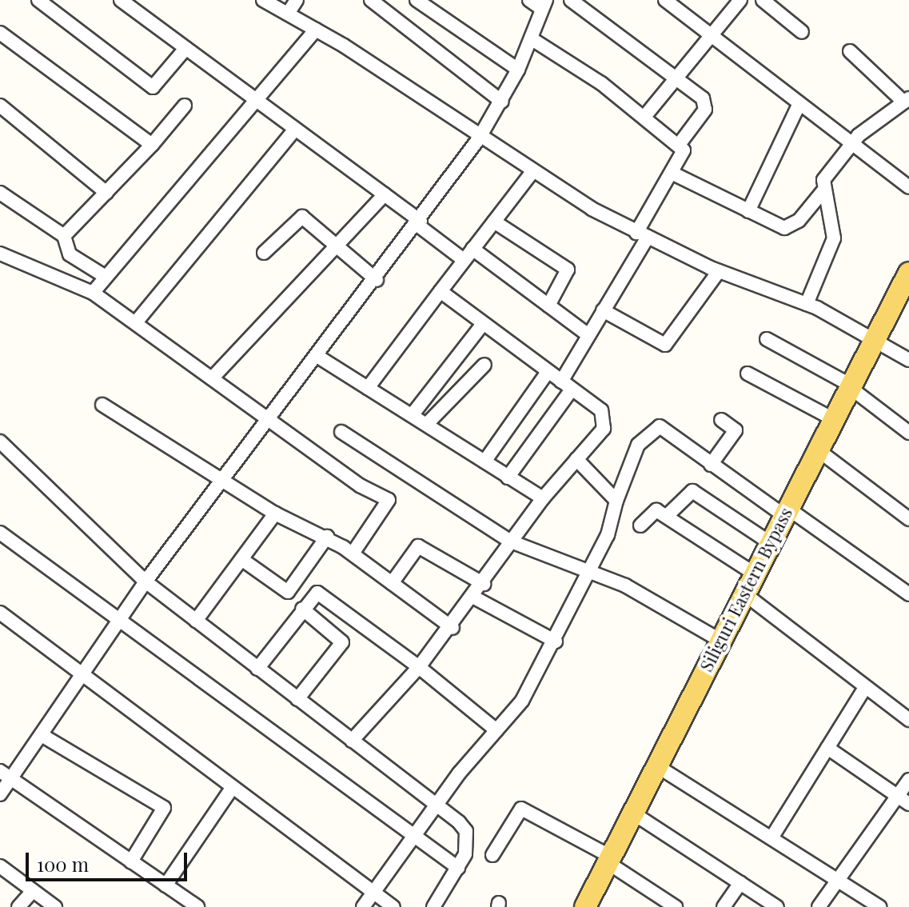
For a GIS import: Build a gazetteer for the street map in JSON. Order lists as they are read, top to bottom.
{
  "streets": {
    "main road": ["Siliguri Eastern Bypass"]
  },
  "scale_bar": "100 m"
}
